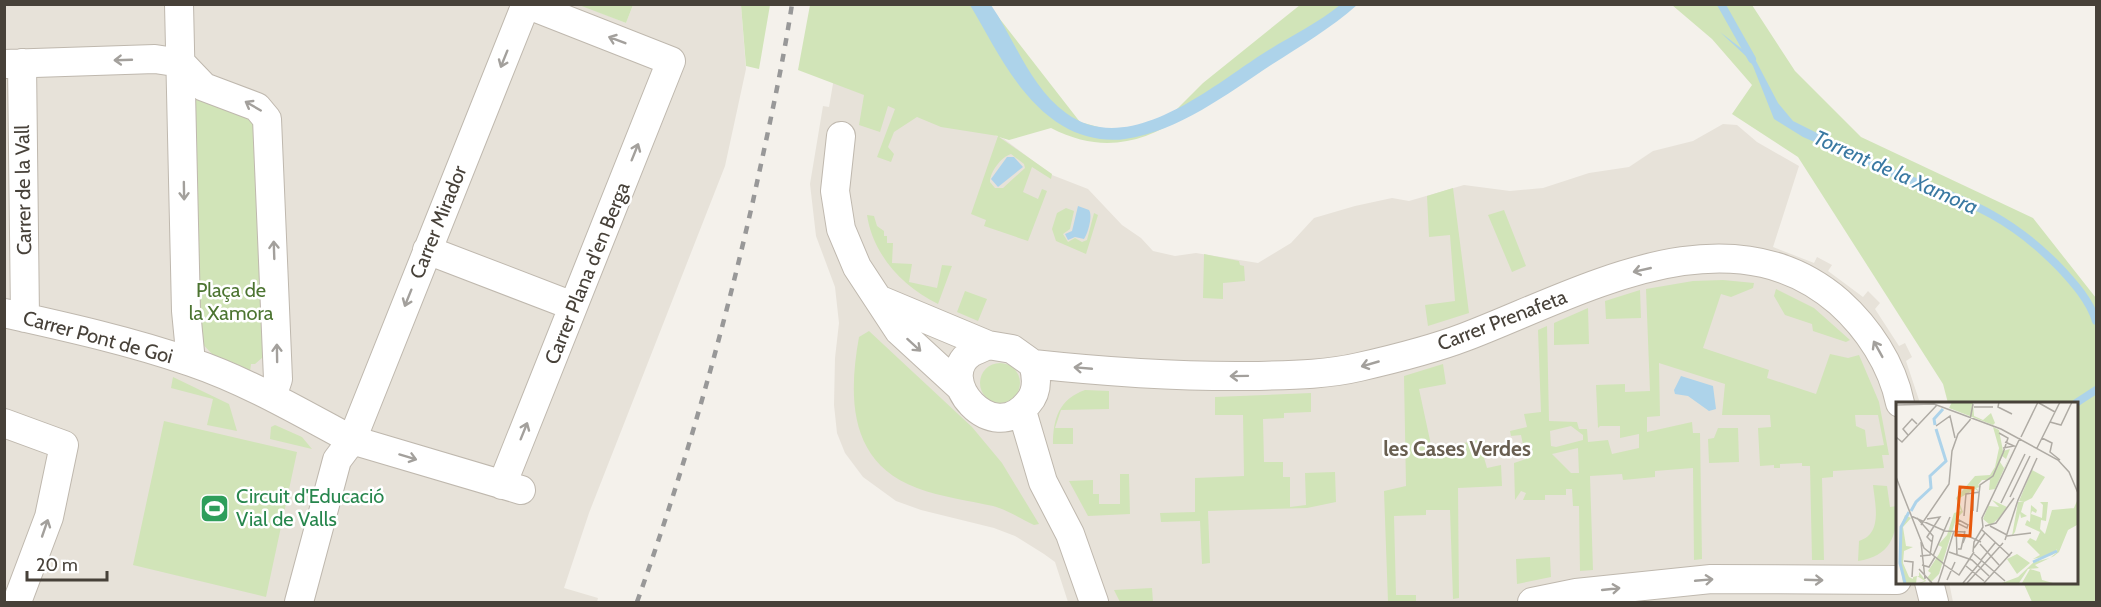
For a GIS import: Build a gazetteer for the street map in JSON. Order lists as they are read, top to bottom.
{
  "streets": {
    "street": [
      "Carrer de la Vall",
      "Carrer Mirador",
      "Carrer Plana d'en Berga",
      "Carrer Prenafeta",
      "Carrer Pont de Goi"
    ]
  },
  "crossings": [
    ["Carrer de la Vall", "Carrer Pont de Goi"],
    ["Carrer Mirador", "Carrer Plana d'en Berga"]
  ],
  "one_way": ["Carrer Prenafeta"],
  "districts": ["les Cases Verdes"],
  "water": ["Torrent de la Xamora"],
  "parks": ["Plaça de la Xamora"],
  "places": {
    "sports": ["Circuit d'Educació Vial de Valls"]
  },
  "scale_bar": "20 m"
}
